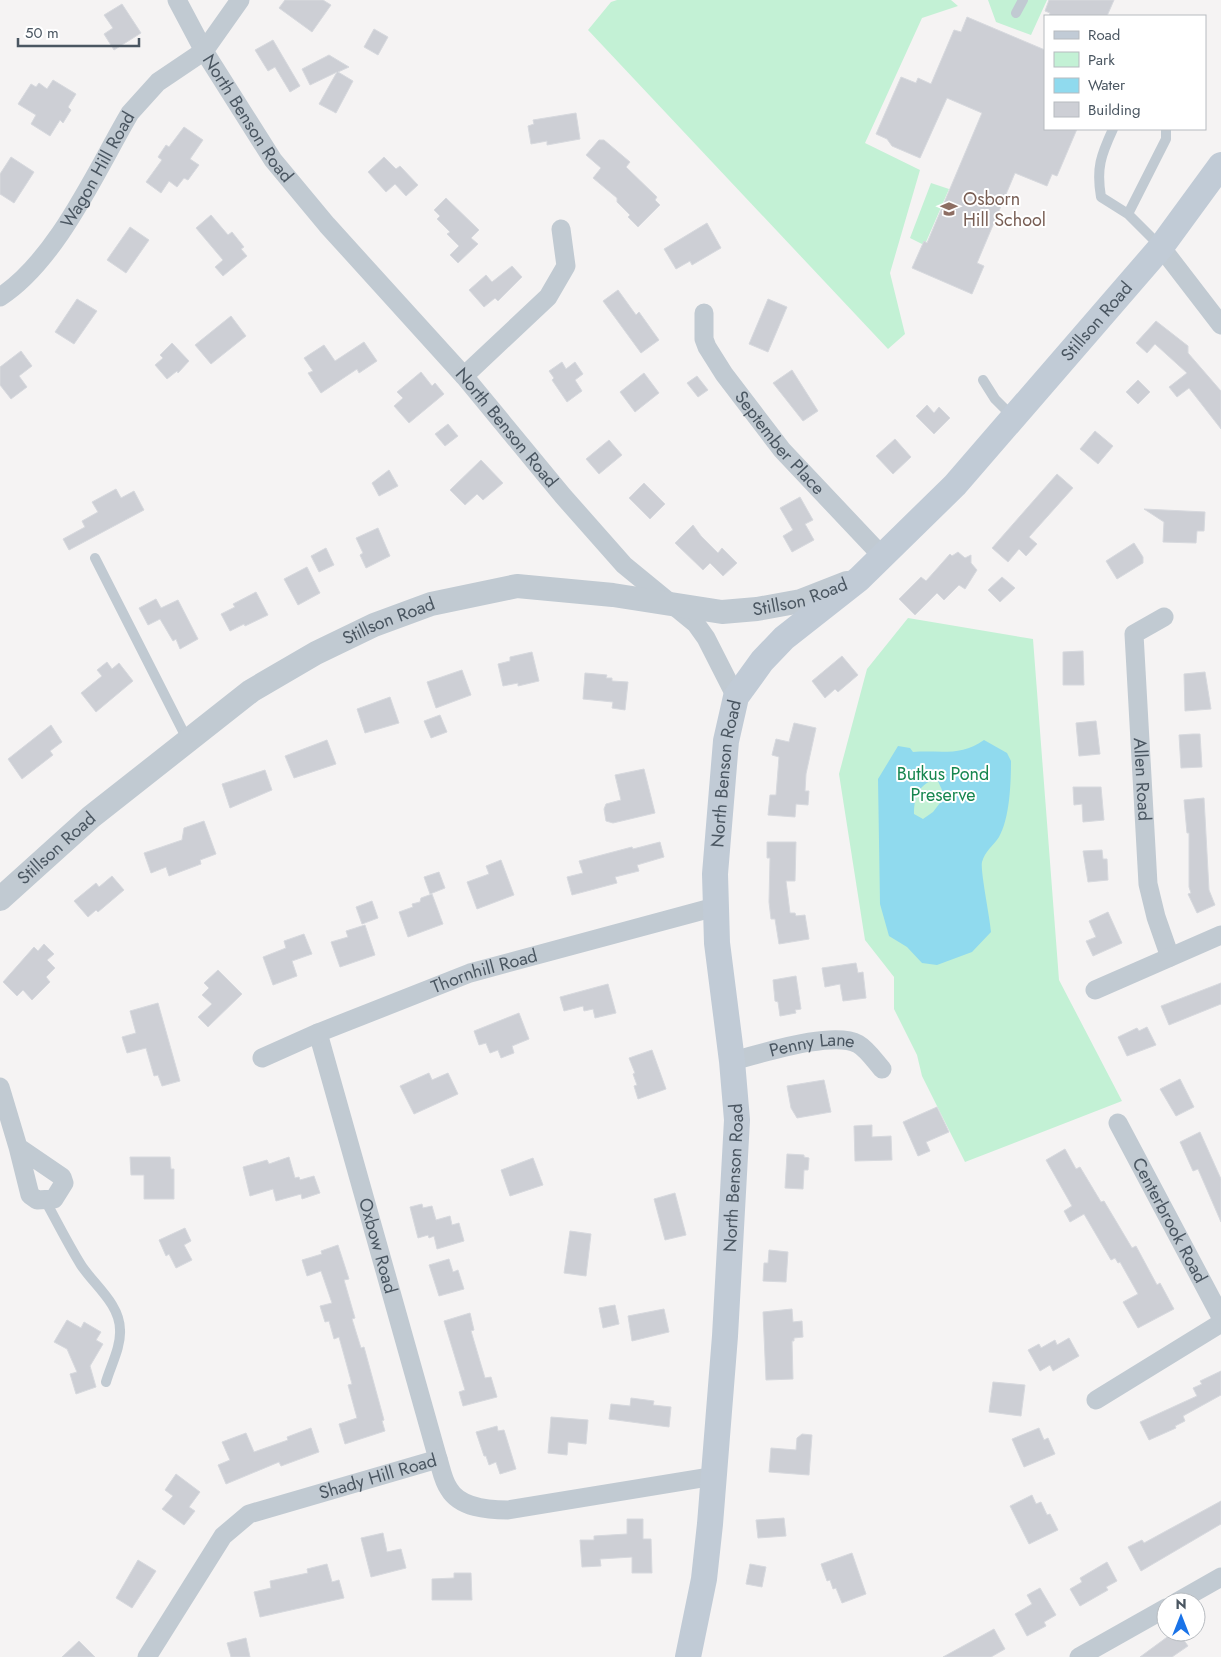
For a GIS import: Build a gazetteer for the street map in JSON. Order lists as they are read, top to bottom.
{
  "streets": {
    "main road": ["North Benson Road", "Stillson Road"],
    "street": [
      "Wagon Hill Road",
      "September Place",
      "Allen Road",
      "Thornhill Road",
      "Penny Lane",
      "Centerbrook Road",
      "Oxbow Road",
      "Shady Hill Road"
    ]
  },
  "crossings": [
    ["North Benson Road", "Wagon Hill Road"],
    ["North Benson Road", "Stillson Road"],
    ["North Benson Road", "Thornhill Road"],
    ["North Benson Road", "Penny Lane"],
    ["North Benson Road", "Shady Hill Road"],
    ["Stillson Road", "September Place"],
    ["Thornhill Road", "Oxbow Road"],
    ["Oxbow Road", "Shady Hill Road"]
  ],
  "parks": ["Butkus Pond Preserve"],
  "places": {
    "school or university": ["Osborn Hill School"]
  },
  "legend": [
    "Road",
    "Park",
    "Water",
    "Building"
  ],
  "scale_bar": "50 m",
  "north": "top"
}
